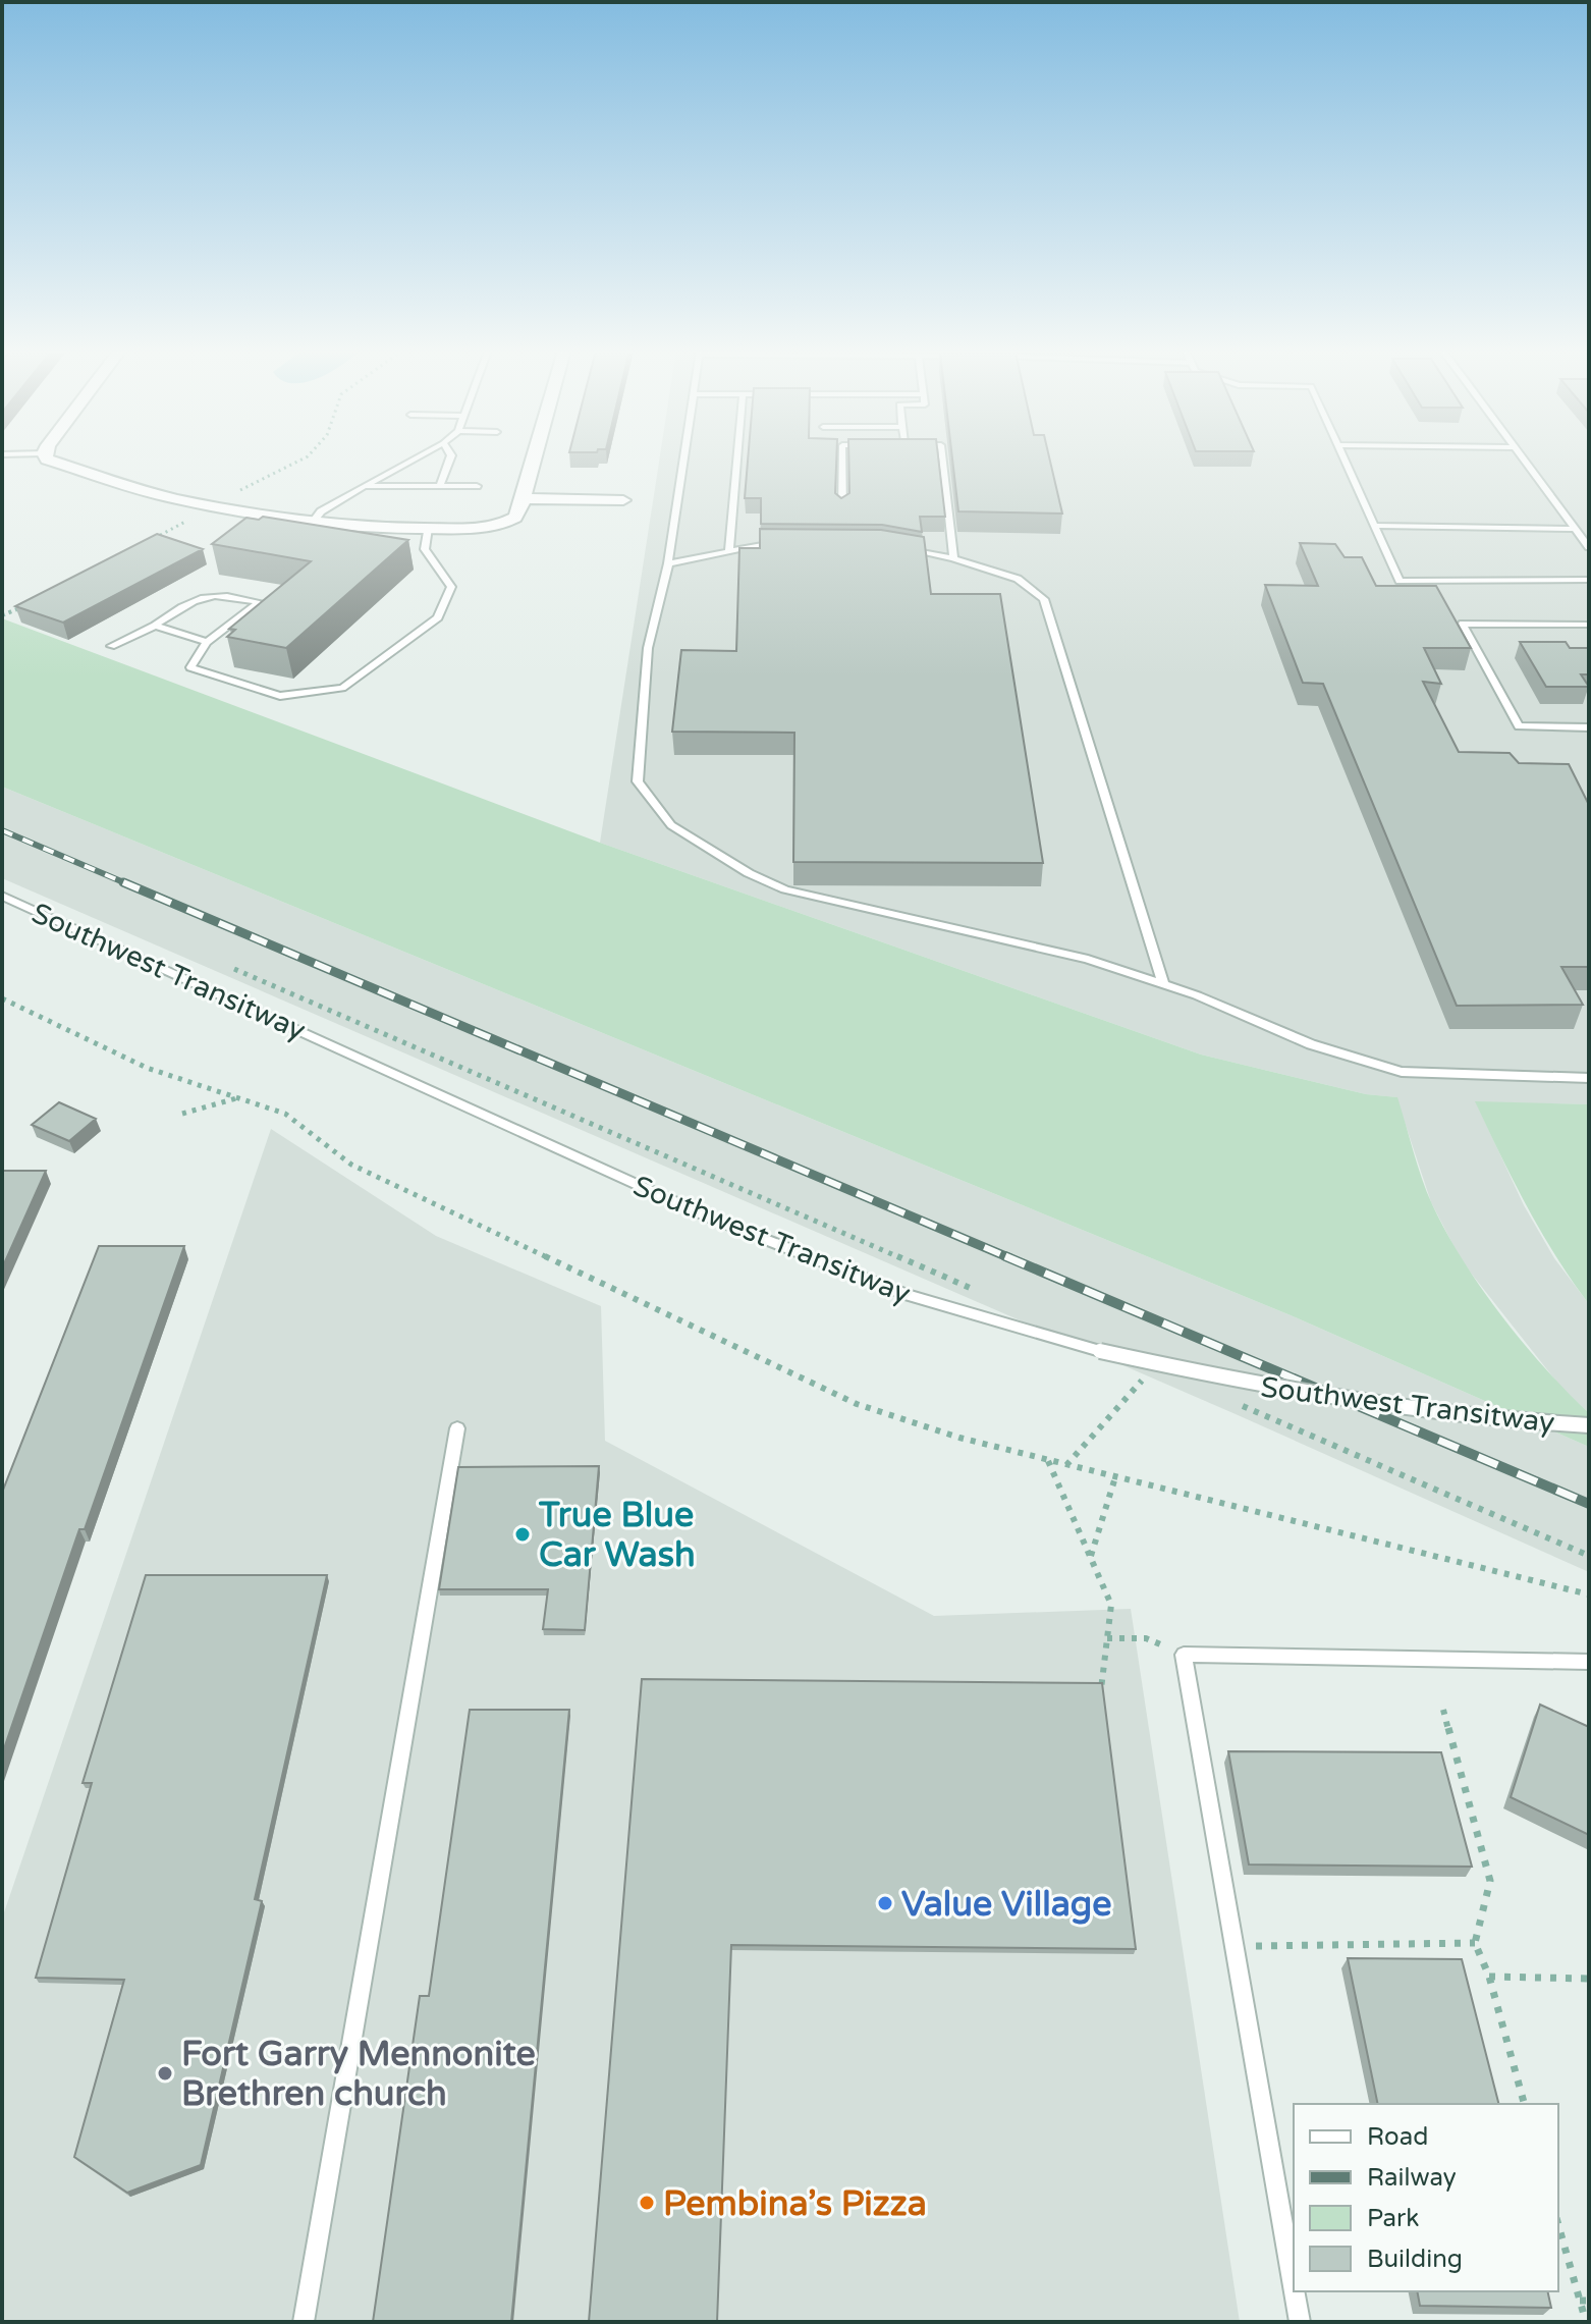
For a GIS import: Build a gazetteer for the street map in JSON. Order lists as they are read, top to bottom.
{
  "streets": {
    "lane": ["Southwest Transitway"]
  },
  "places": [
    "True Blue Car Wash",
    "Value Village",
    "Fort Garry Mennonite Brethren church",
    "Pembina’s Pizza"
  ],
  "legend": [
    "Road",
    "Railway",
    "Park",
    "Building"
  ]
}
